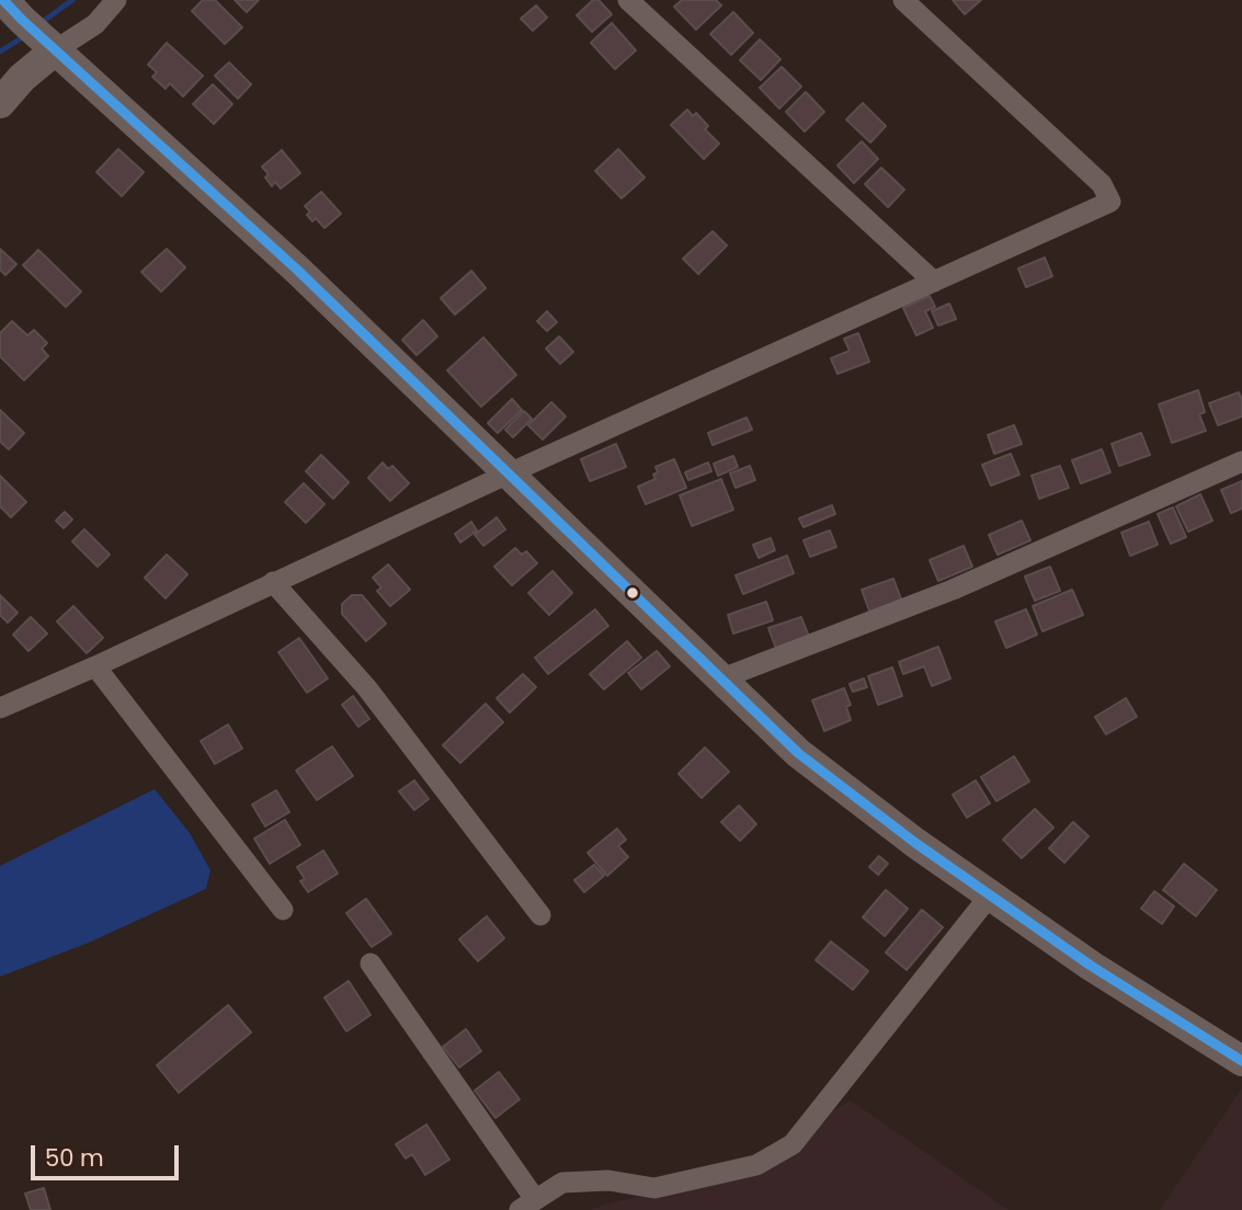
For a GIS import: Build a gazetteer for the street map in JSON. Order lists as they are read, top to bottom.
{
  "scale_bar": "50 m"
}
